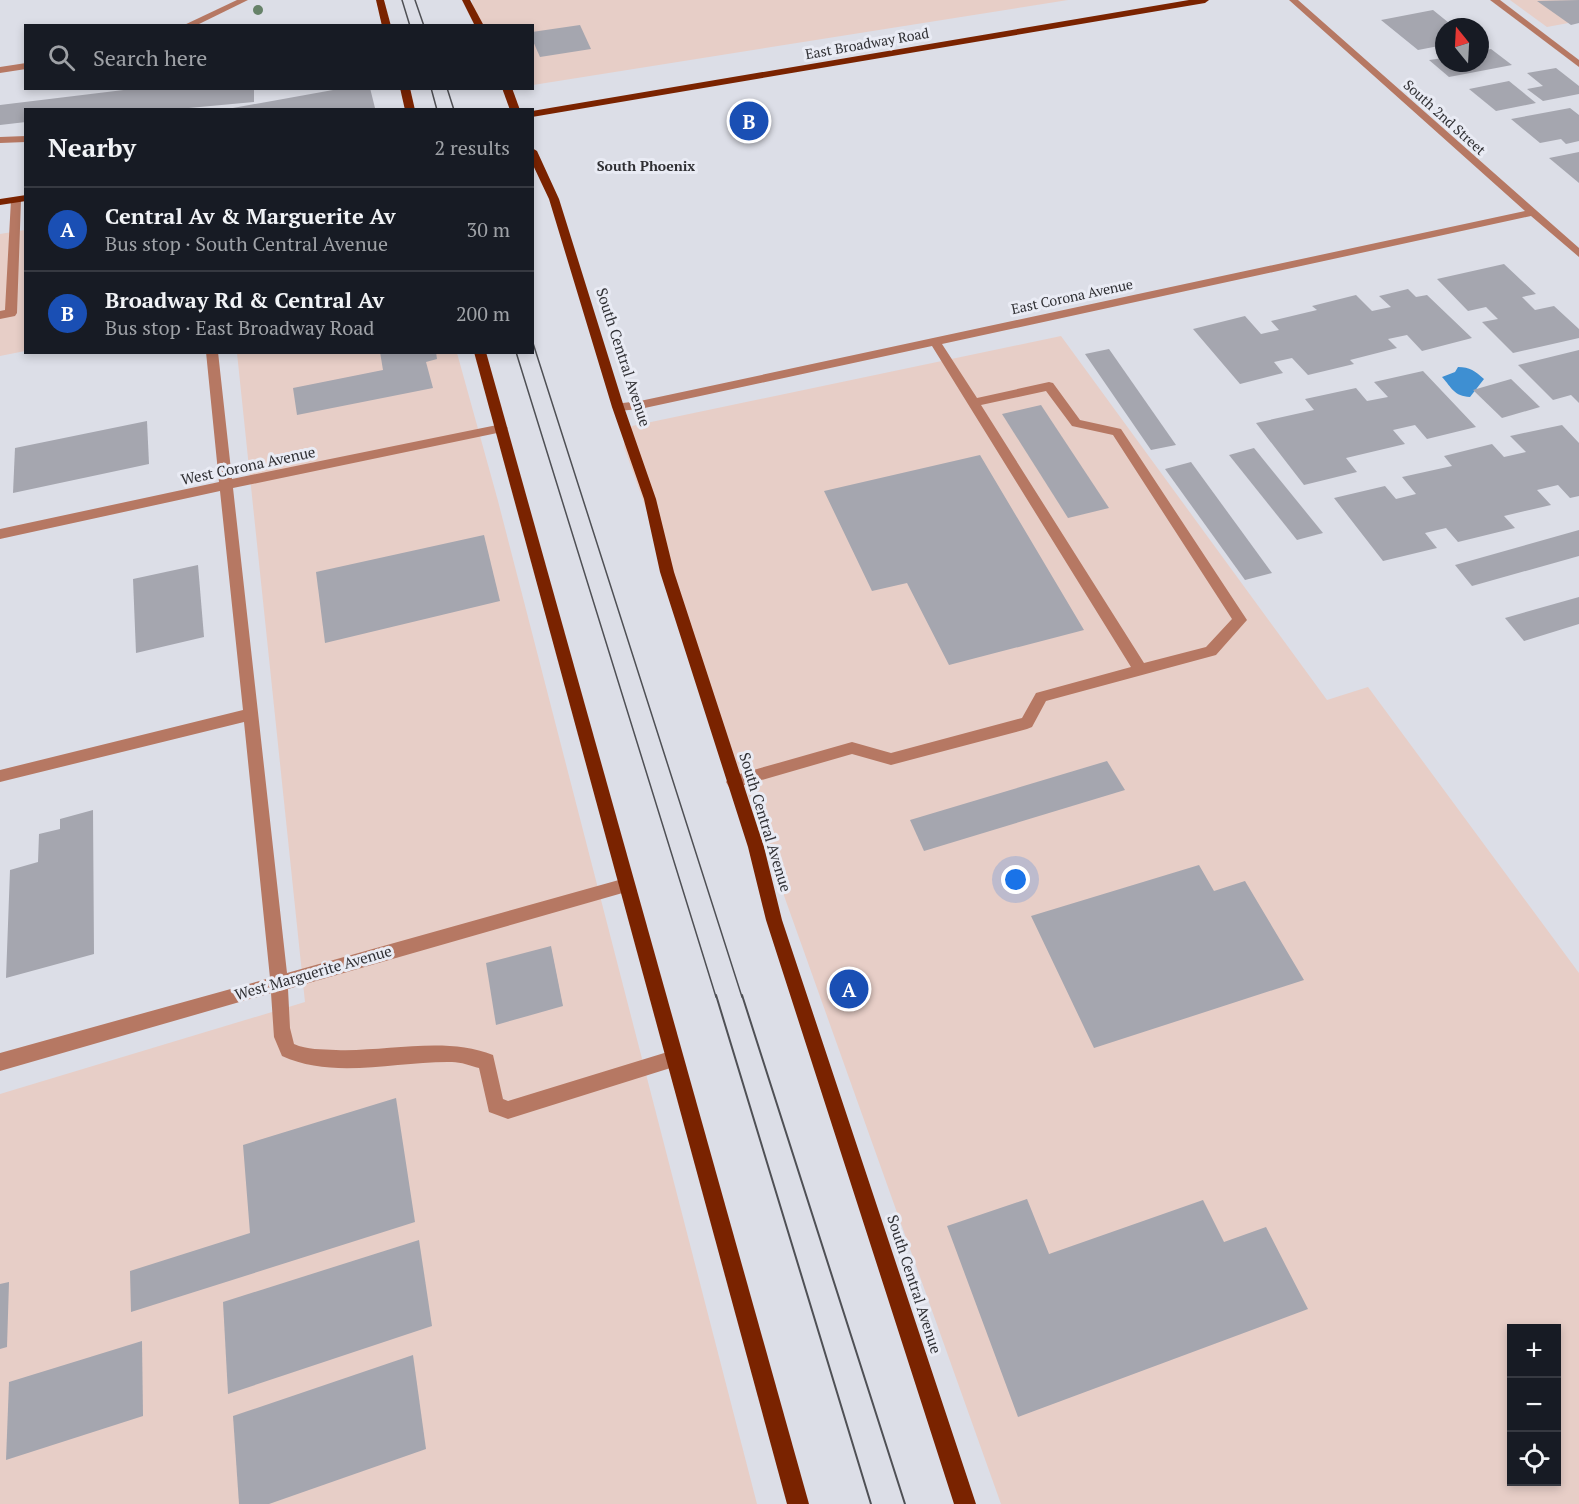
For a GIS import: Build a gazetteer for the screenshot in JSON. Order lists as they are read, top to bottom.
{
  "streets": {
    "main road": ["East Broadway Road", "South Central Avenue"],
    "street": [
      "South 2nd Street",
      "East Corona Avenue",
      "West Corona Avenue",
      "West Marguerite Avenue"
    ]
  },
  "crossings": [
    ["South 2nd Street", "East Corona Avenue"],
    ["East Corona Avenue", "South Central Avenue"]
  ],
  "districts": ["South Phoenix"],
  "north": "top",
  "page": {
    "search": "Search here",
    "pins": ["B", "A"],
    "heading": ["Nearby", "2 results"],
    "list": [
      {
        "mark": "A",
        "name": "Central Av & Marguerite Av",
        "note": "Bus stop · South Central Avenue",
        "value": "30 m"
      },
      {
        "mark": "B",
        "name": "Broadway Rd & Central Av",
        "note": "Bus stop · East Broadway Road",
        "value": "200 m"
      }
    ],
    "map_buttons": ["+", "−"]
  }
}
